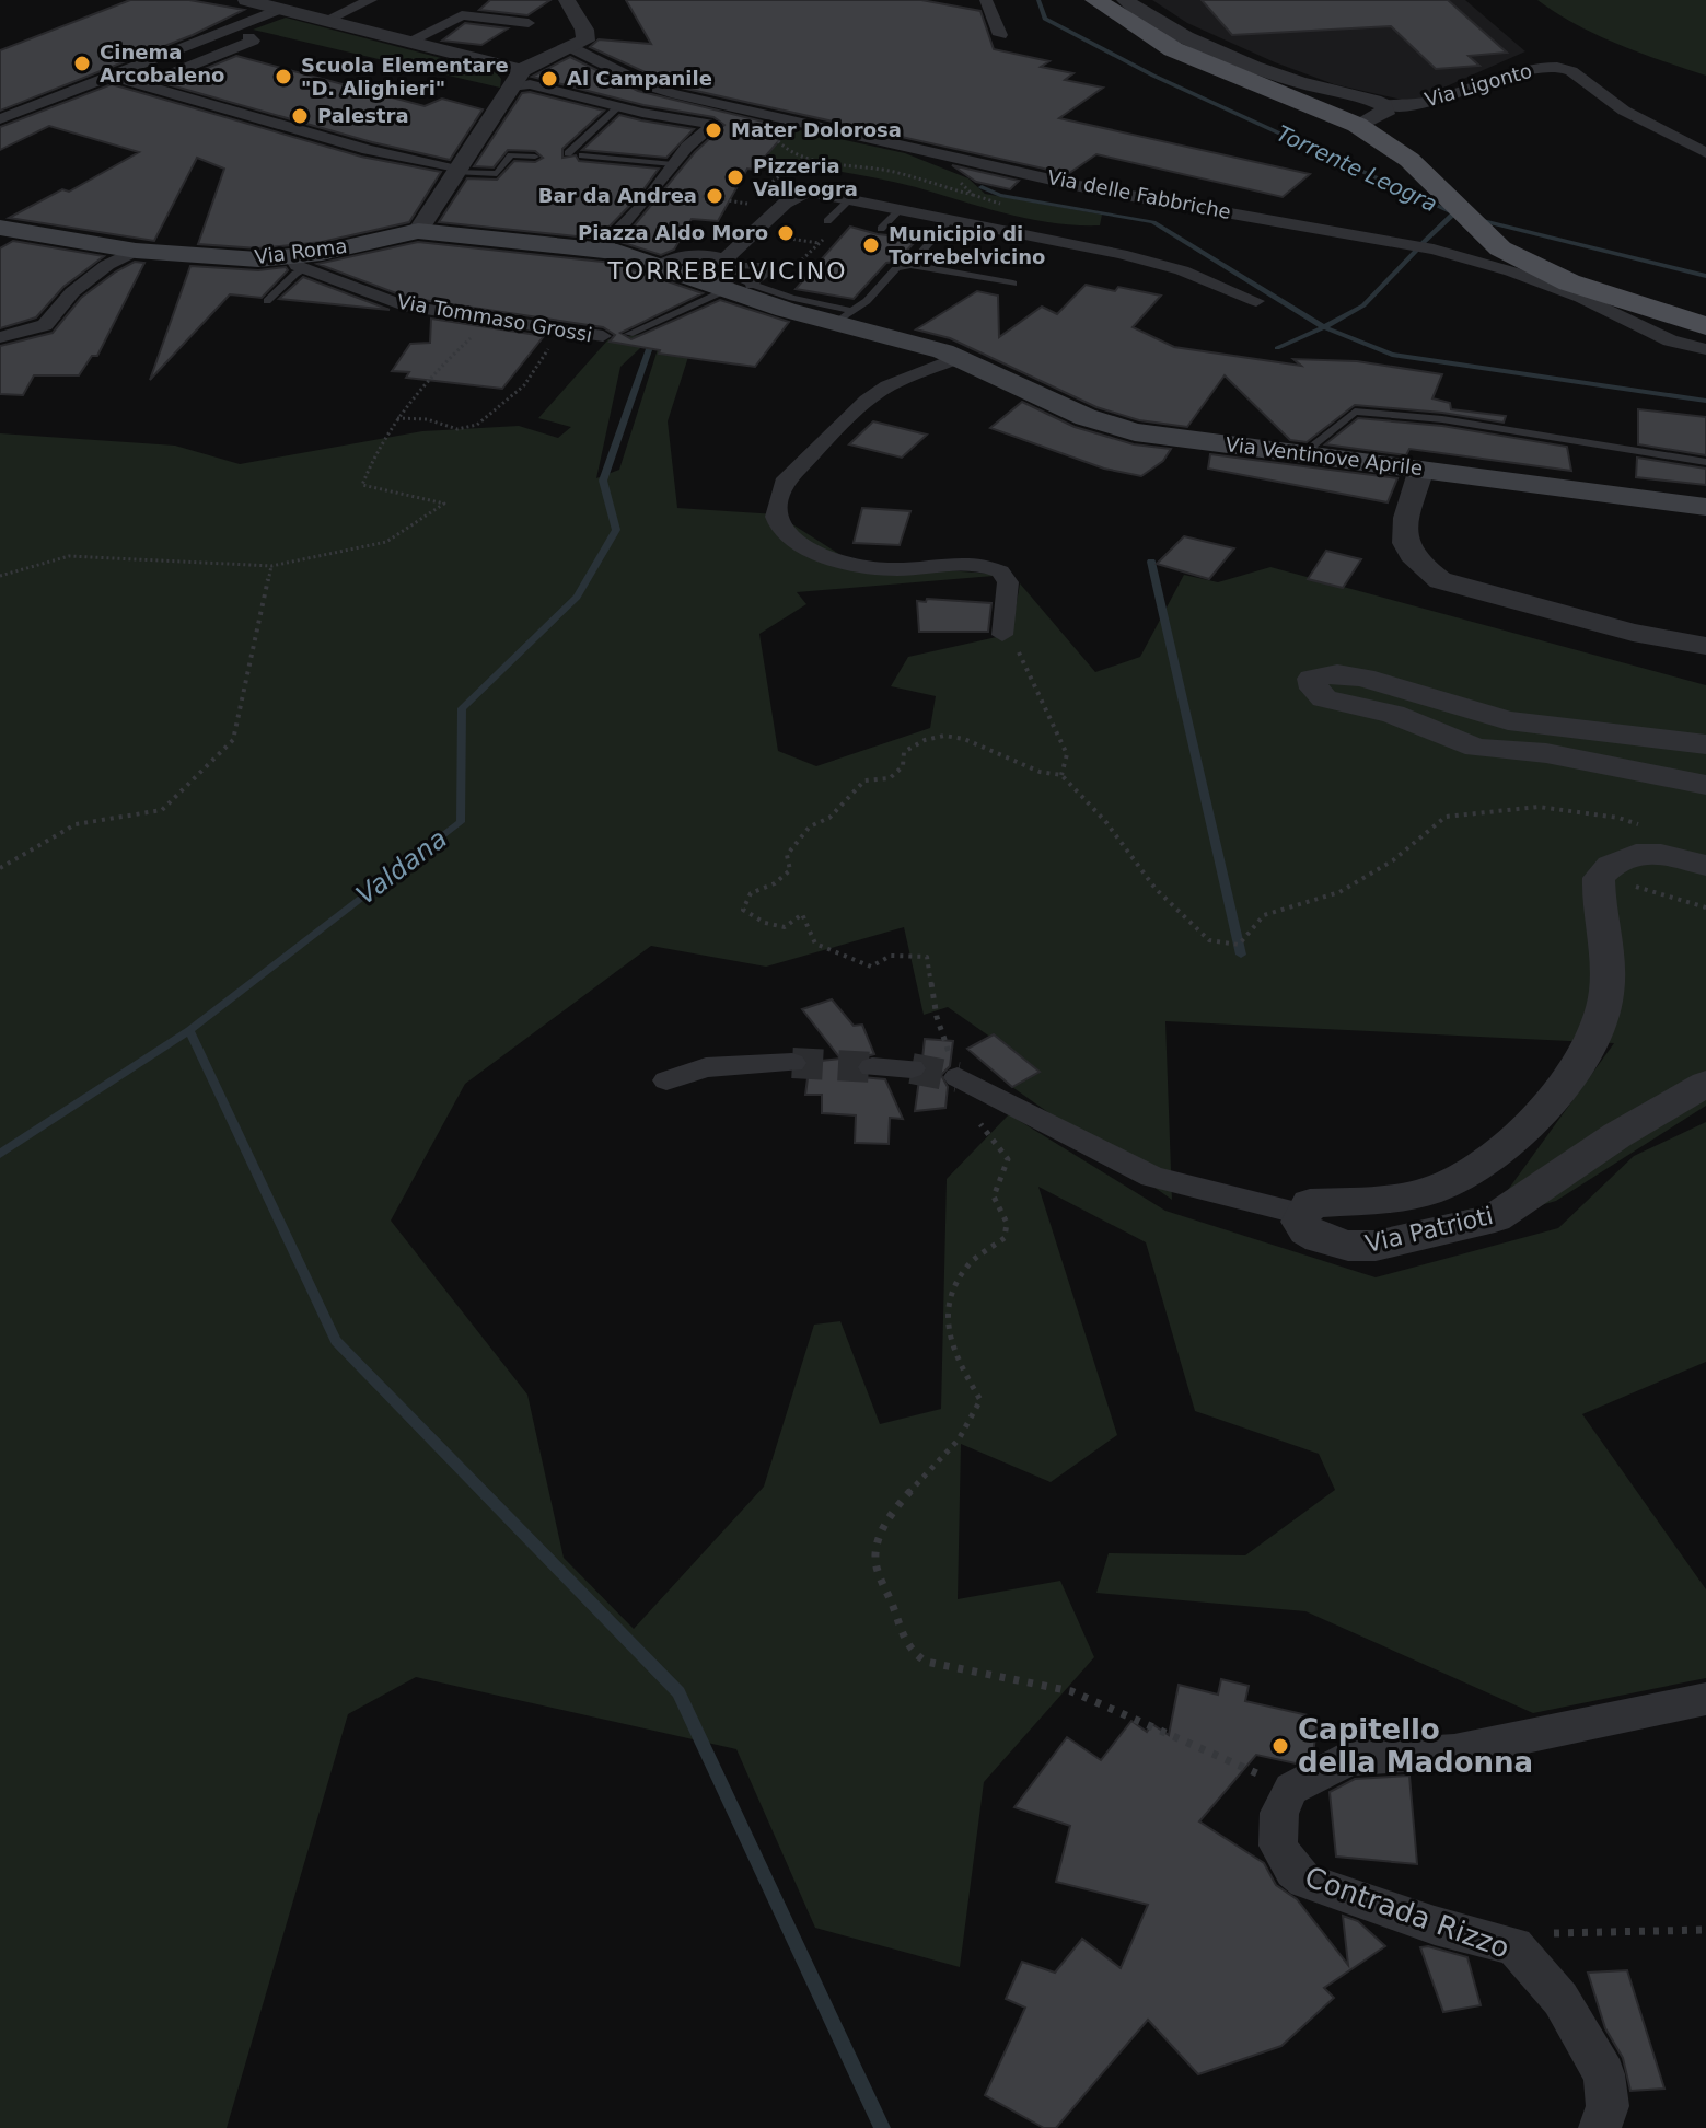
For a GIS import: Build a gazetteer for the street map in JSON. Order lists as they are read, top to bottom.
{
  "streets": {
    "main road": ["Via Roma", "Via Ventinove Aprile"],
    "street": [
      "Via Ligonto",
      "Via delle Fabbriche",
      "Via Tommaso Grossi",
      "Via Patrioti",
      "Contrada Rizzo"
    ]
  },
  "crossings": [
    ["Via Roma", "Via Tommaso Grossi"],
    ["Via Roma", "Via Ventinove Aprile"]
  ],
  "districts": ["TORREBELVICINO"],
  "water": ["Torrente Leogra", "Valdana"],
  "places": [
    "Cinema Arcobaleno",
    "Scuola Elementare \"D. Alighieri\"",
    "Al Campanile",
    "Palestra",
    "Mater Dolorosa",
    "Pizzeria Valleogra",
    "Bar da Andrea",
    "Piazza Aldo Moro",
    "Municipio di Torrebelvicino",
    "Capitello della Madonna"
  ]
}
